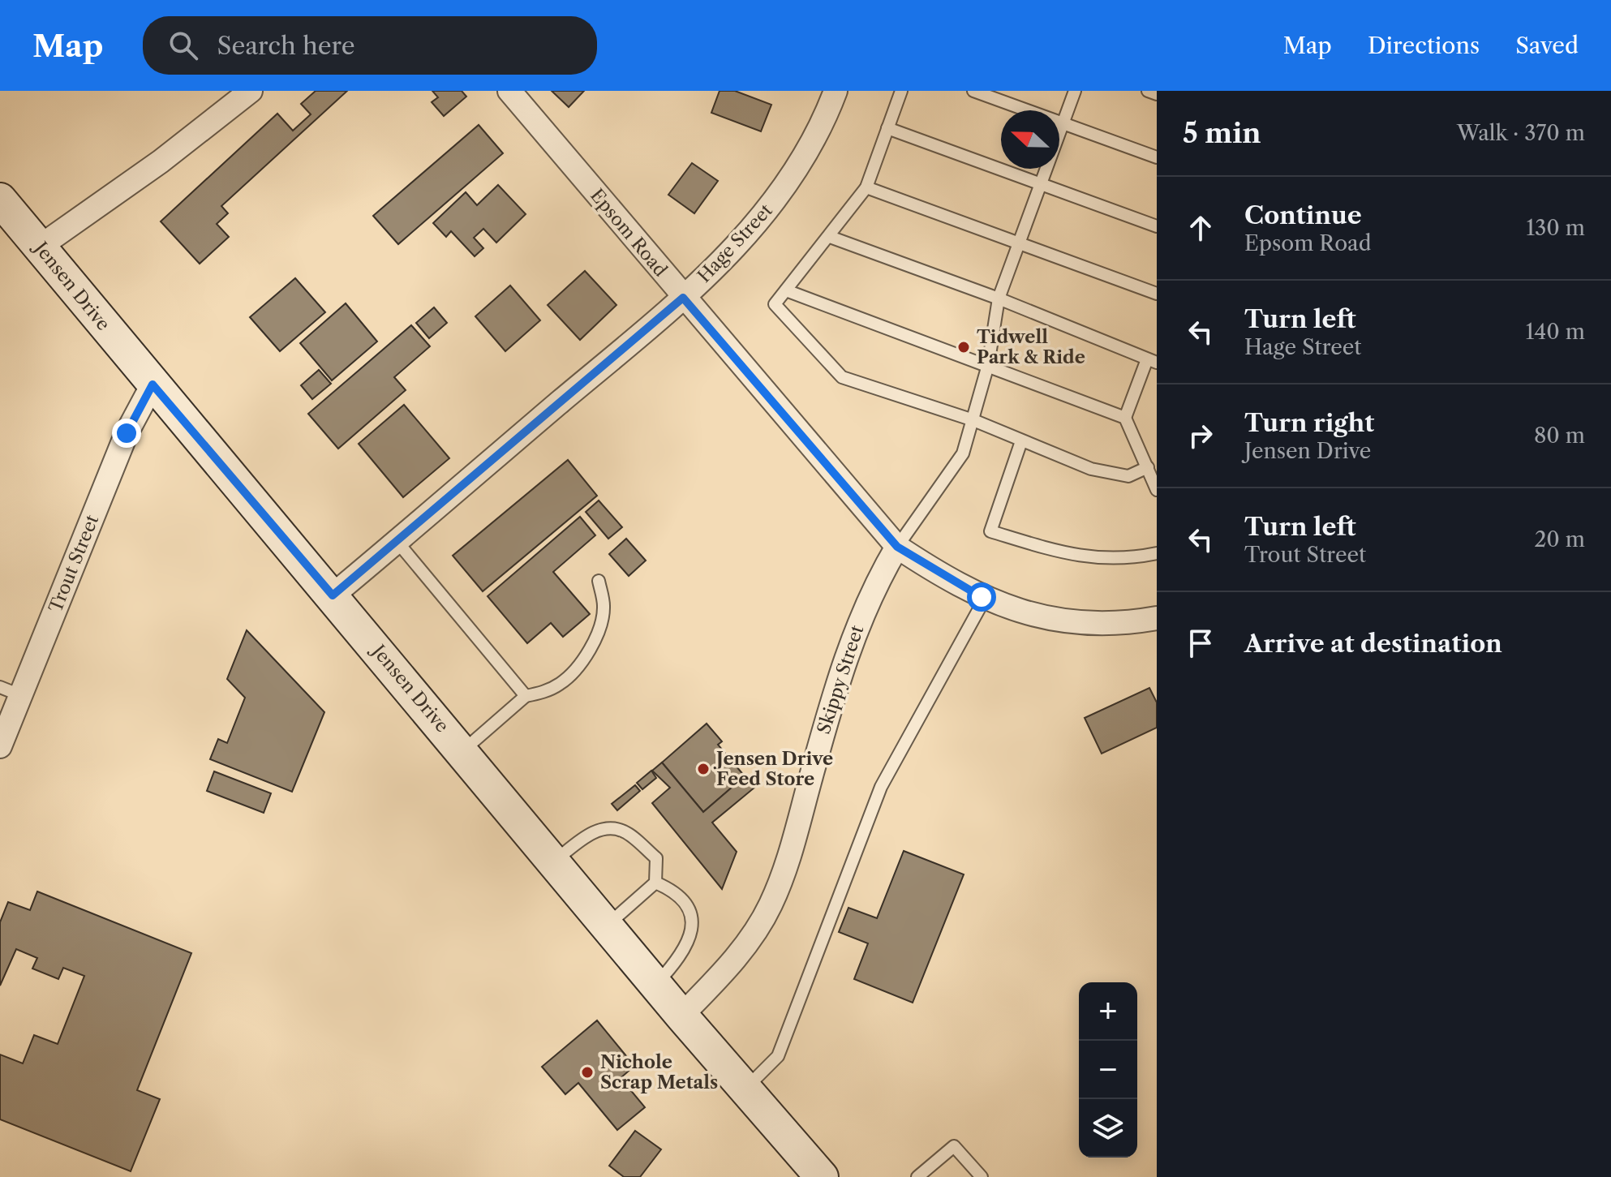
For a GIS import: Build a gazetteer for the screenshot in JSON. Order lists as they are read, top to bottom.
{
  "streets": {
    "main road": ["Jensen Drive"],
    "street": [
      "Epsom Road",
      "Hage Street",
      "Trout Street",
      "Skippy Street"
    ]
  },
  "crossings": [
    ["Epsom Road", "Hage Street"],
    ["Epsom Road", "Skippy Street"],
    ["Hage Street", "Jensen Drive"],
    ["Jensen Drive", "Trout Street"],
    ["Jensen Drive", "Skippy Street"]
  ],
  "places": ["Tidwell Park & Ride", "Jensen Drive Feed Store", "Nichole Scrap Metals"],
  "north": "left",
  "page": {
    "header": "Map",
    "search": "Search here",
    "nav": ["Map", "Directions", "Saved"],
    "heading": ["5 min", "Walk · 370 m"],
    "list": [
      ["Continue", "Epsom Road", "130 m"],
      ["Turn left", "Hage Street", "140 m"],
      ["Turn right", "Jensen Drive", "80 m"],
      ["Turn left", "Trout Street", "20 m"],
      "Arrive at destination"
    ],
    "map_buttons": ["+", "−"]
  }
}
